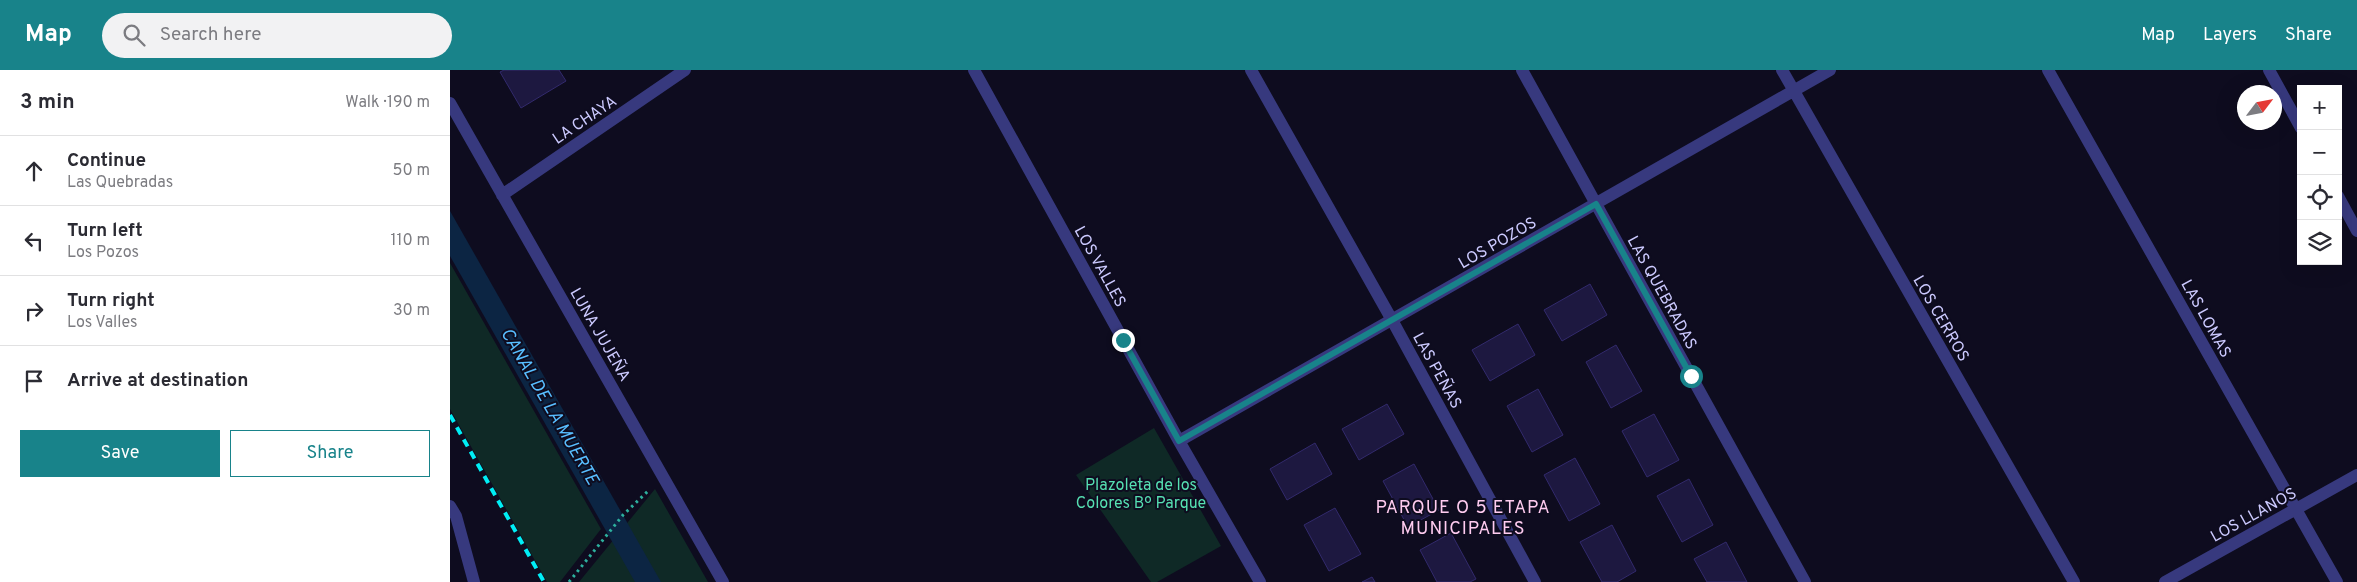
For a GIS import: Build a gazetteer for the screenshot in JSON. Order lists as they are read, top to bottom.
{
  "streets": {
    "street": [
      "LA CHAYA",
      "LOS POZOS",
      "LOS VALLES",
      "LAS QUEBRADAS",
      "LOS CERROS",
      "LAS LOMAS",
      "LUNA JUJEÑA",
      "LAS PEÑAS",
      "LOS LLANOS"
    ]
  },
  "crossings": [
    ["LA CHAYA", "LUNA JUJEÑA"],
    ["LOS POZOS", "LOS VALLES"],
    ["LOS POZOS", "LAS QUEBRADAS"],
    ["LOS POZOS", "LOS CERROS"],
    ["LOS POZOS", "LAS PEÑAS"],
    ["LAS LOMAS", "LOS LLANOS"]
  ],
  "districts": ["PARQUE O 5 ETAPA MUNICIPALES"],
  "water": ["CANAL DE LA MUERTE"],
  "parks": ["Plazoleta de los Colores Bº Parque"],
  "north": "top right",
  "page": {
    "header": "Map",
    "search": "Search here",
    "nav": ["Map", "Layers", "Share"],
    "heading": ["3 min", "Walk · 190 m"],
    "map_buttons": ["+", "−"],
    "list": [
      ["Continue", "Las Quebradas", "50 m"],
      ["Turn left", "Los Pozos", "110 m"],
      ["Turn right", "Los Valles", "30 m"],
      "Arrive at destination"
    ],
    "buttons": ["Save", "Share"]
  }
}
